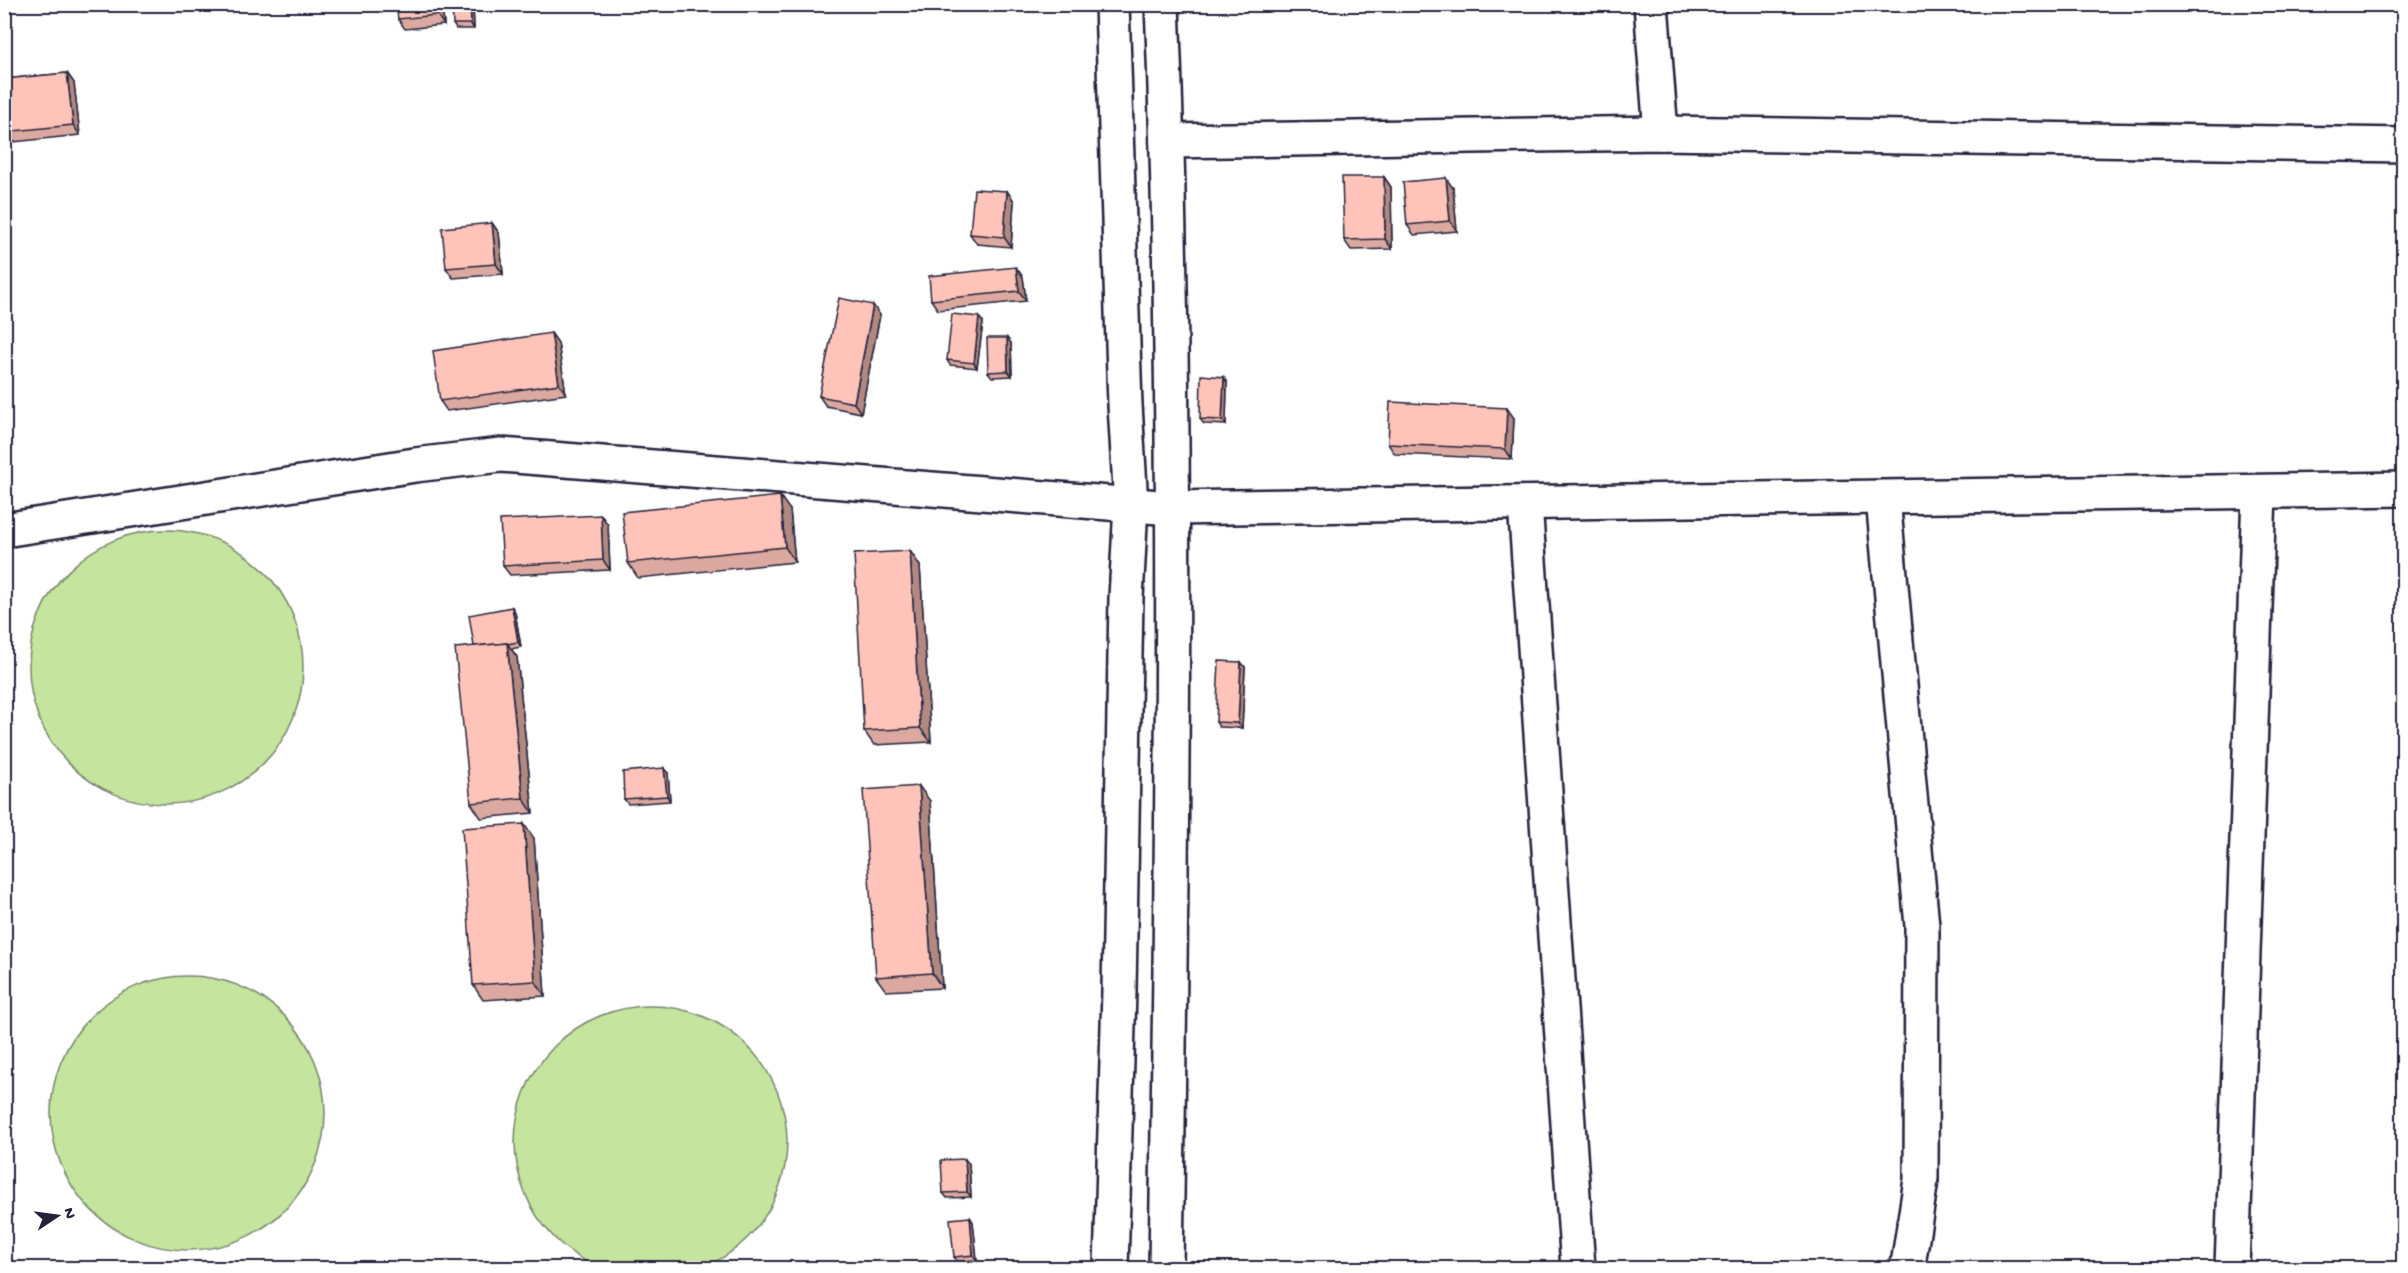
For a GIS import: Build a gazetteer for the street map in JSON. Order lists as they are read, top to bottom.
{
  "north": "right"
}
